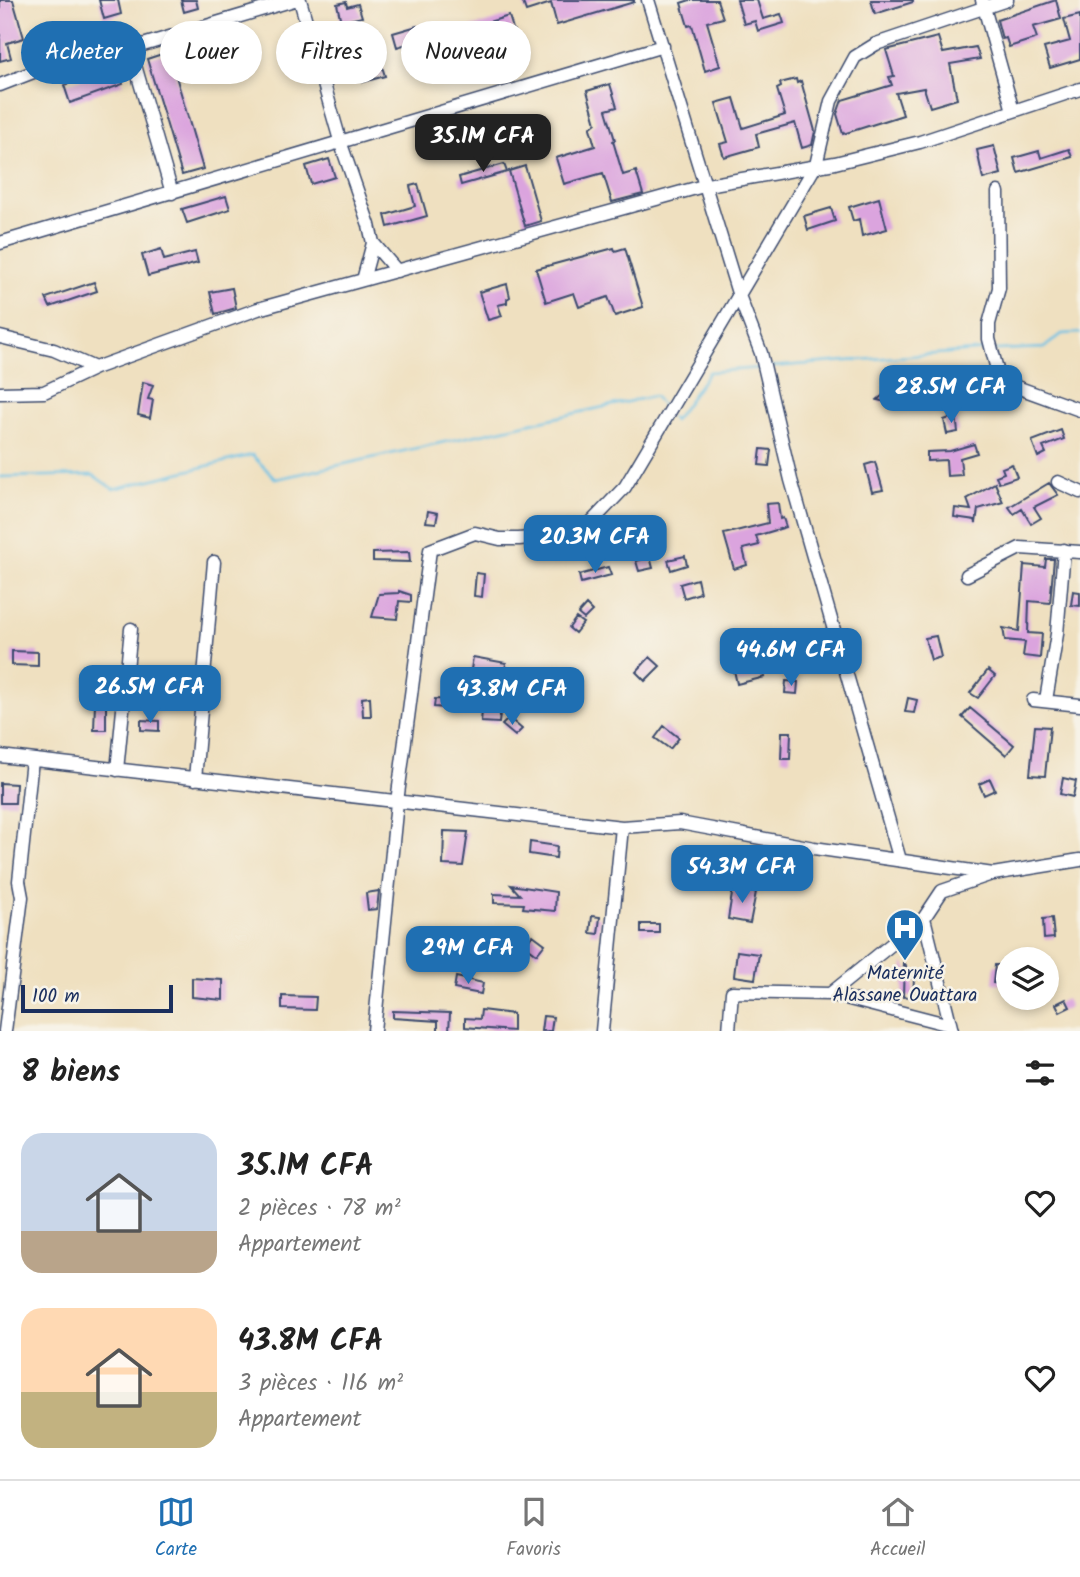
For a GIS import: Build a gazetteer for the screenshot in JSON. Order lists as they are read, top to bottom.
{
  "places": {
    "hospital": ["Maternité Alassane Ouattara"]
  },
  "scale_bar": "100 m",
  "page": {
    "chip": [
      "Acheter",
      "Louer",
      "Filtres",
      "Nouveau"
    ],
    "price": [
      "35.1M CFA",
      "28.5M CFA",
      "20.3M CFA",
      "44.6M CFA",
      "26.5M CFA",
      "43.8M CFA",
      "54.3M CFA",
      "29M CFA"
    ],
    "scale": "100 m",
    "heading": "8 biens",
    "list": [
      {
        "name": "35.1M CFA",
        "note": "2 pièces · 78 m² · Appartement"
      },
      {
        "name": "43.8M CFA",
        "note": "3 pièces · 116 m² · Appartement"
      }
    ],
    "tabs": ["Carte", "Favoris", "Accueil"]
  }
}
